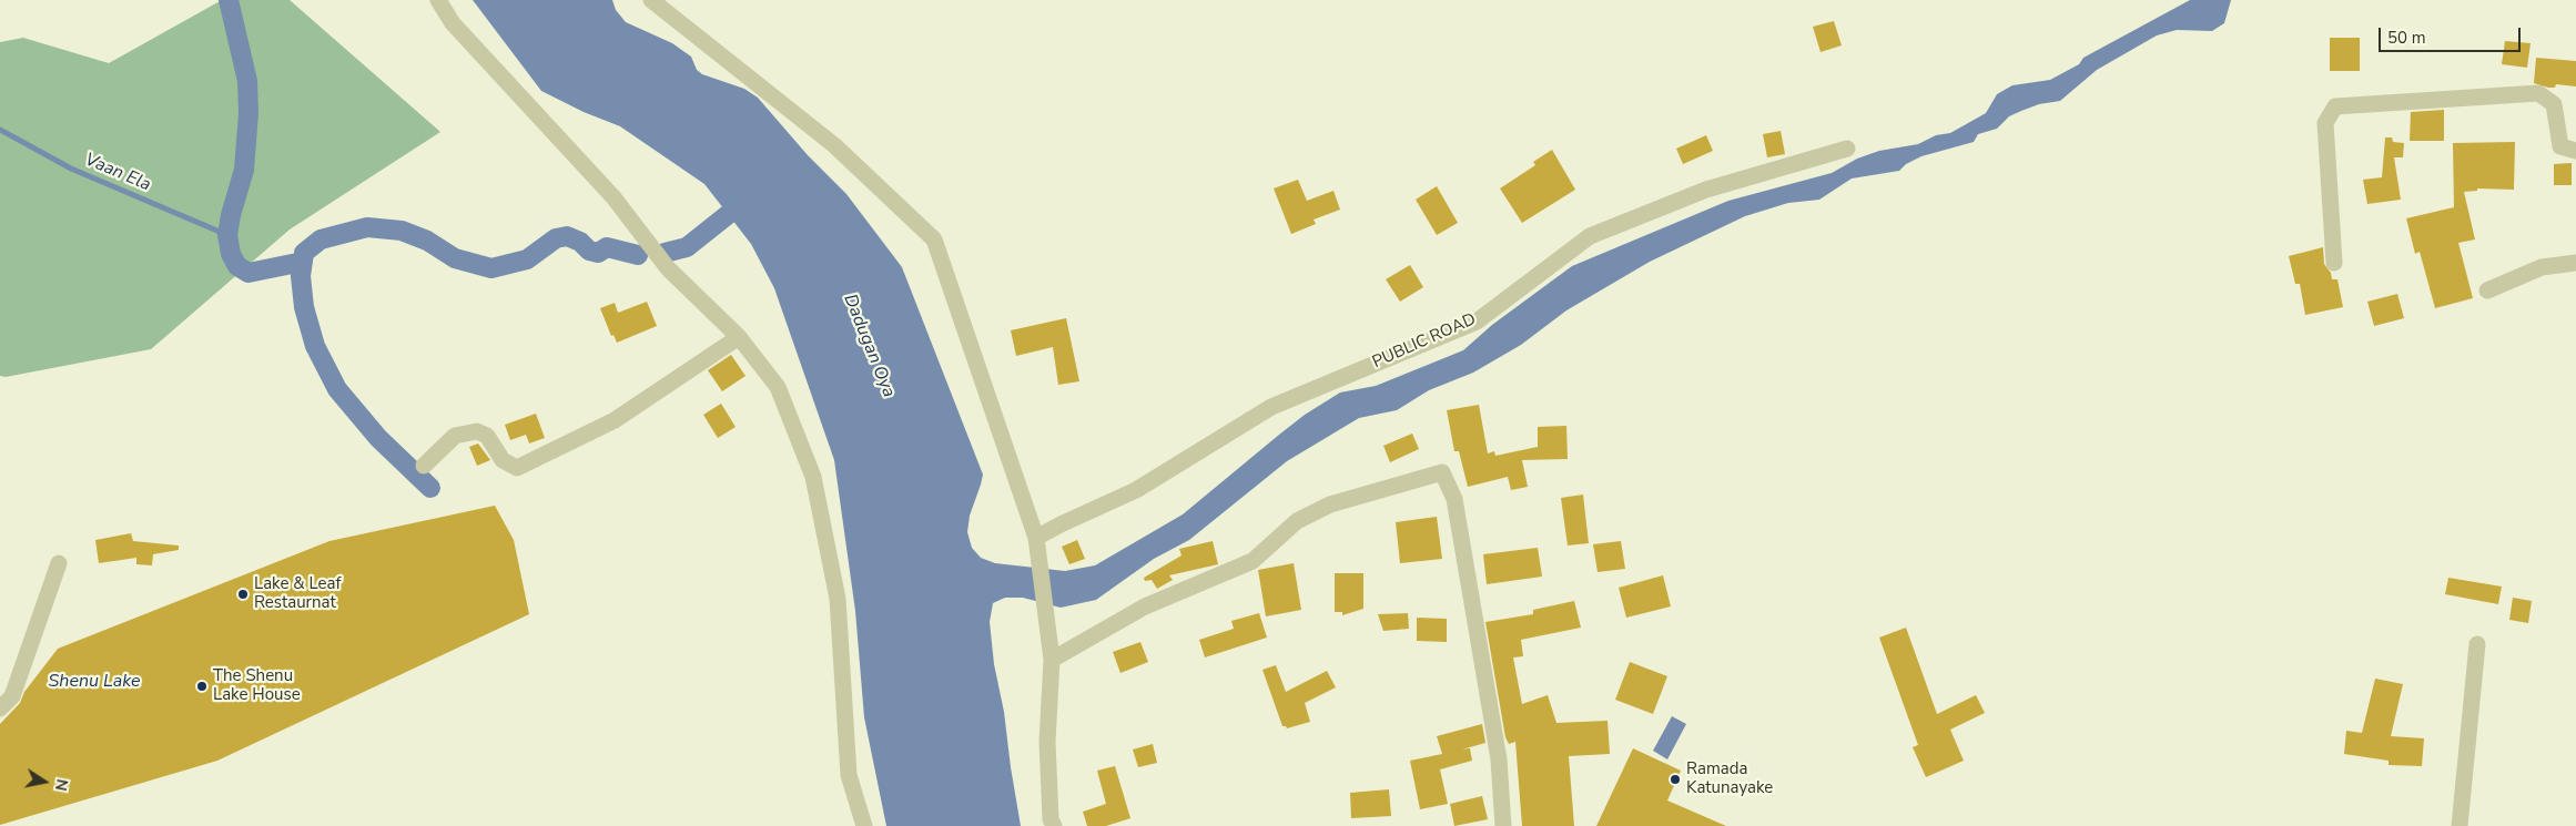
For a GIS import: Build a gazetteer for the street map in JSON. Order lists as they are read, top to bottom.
{
  "streets": {
    "street": ["PUBLIC ROAD"]
  },
  "water": ["Vaan Ela", "Dadugan Oya", "Shenu Lake"],
  "places": ["Lake & Leaf Restaurnat", "The Shenu Lake House", "Ramada Katunayake"],
  "scale_bar": "50 m",
  "north": "right"
}
